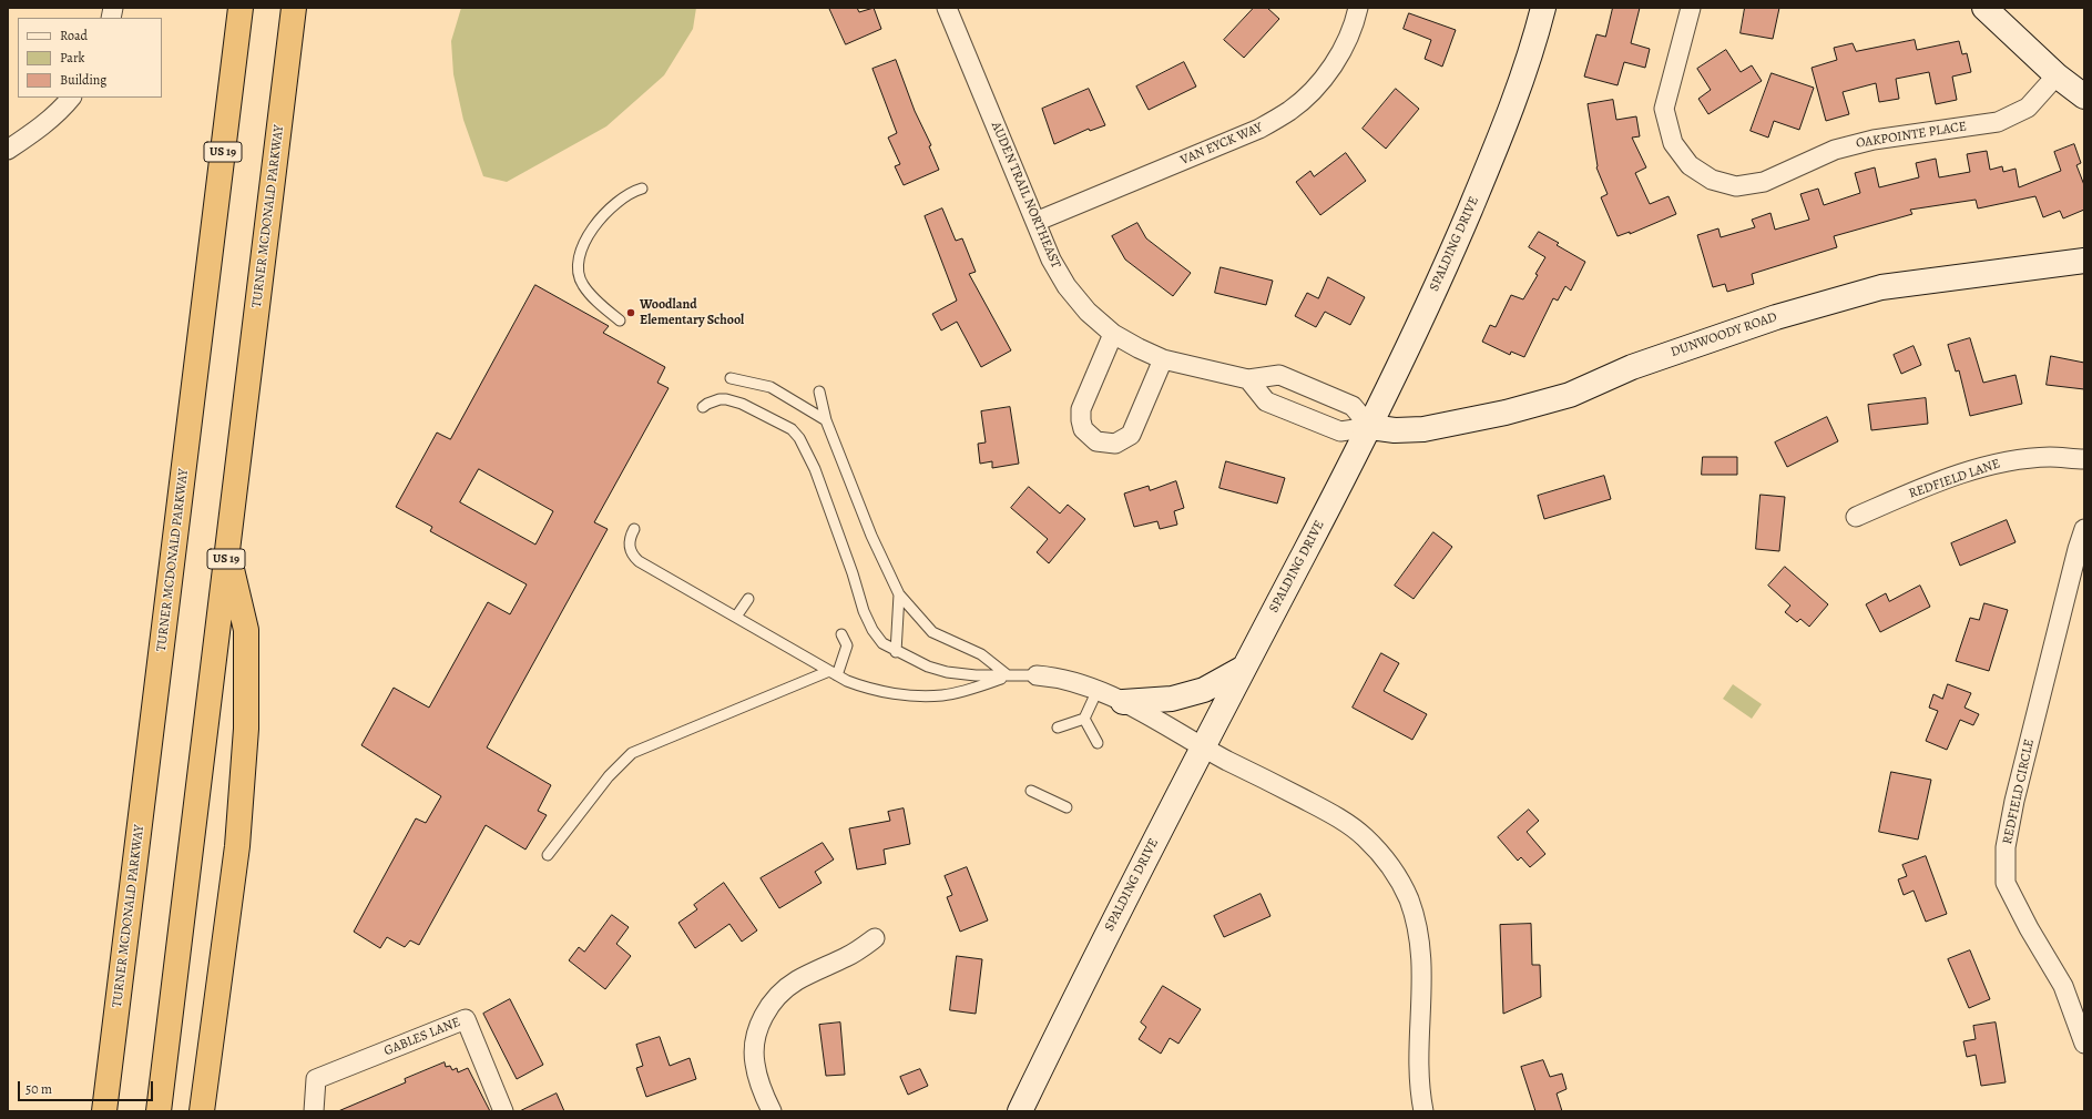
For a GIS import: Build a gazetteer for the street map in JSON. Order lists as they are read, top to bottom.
{
  "streets": {
    "highway": ["US 19", "TURNER MCDONALD PARKWAY"],
    "street": [
      "OAKPOINTE PLACE",
      "VAN EYCK WAY",
      "AUDEN TRAIL NORTHEAST",
      "SPALDING DRIVE",
      "DUNWOODY ROAD",
      "REDFIELD LANE",
      "REDFIELD CIRCLE",
      "GABLES LANE"
    ]
  },
  "crossings": [
    ["VAN EYCK WAY", "AUDEN TRAIL NORTHEAST"],
    ["AUDEN TRAIL NORTHEAST", "SPALDING DRIVE"],
    ["AUDEN TRAIL NORTHEAST", "DUNWOODY ROAD"],
    ["SPALDING DRIVE", "DUNWOODY ROAD"]
  ],
  "places": ["Woodland Elementary School"],
  "legend": ["Road", "Park", "Building"],
  "scale_bar": "50 m"
}
